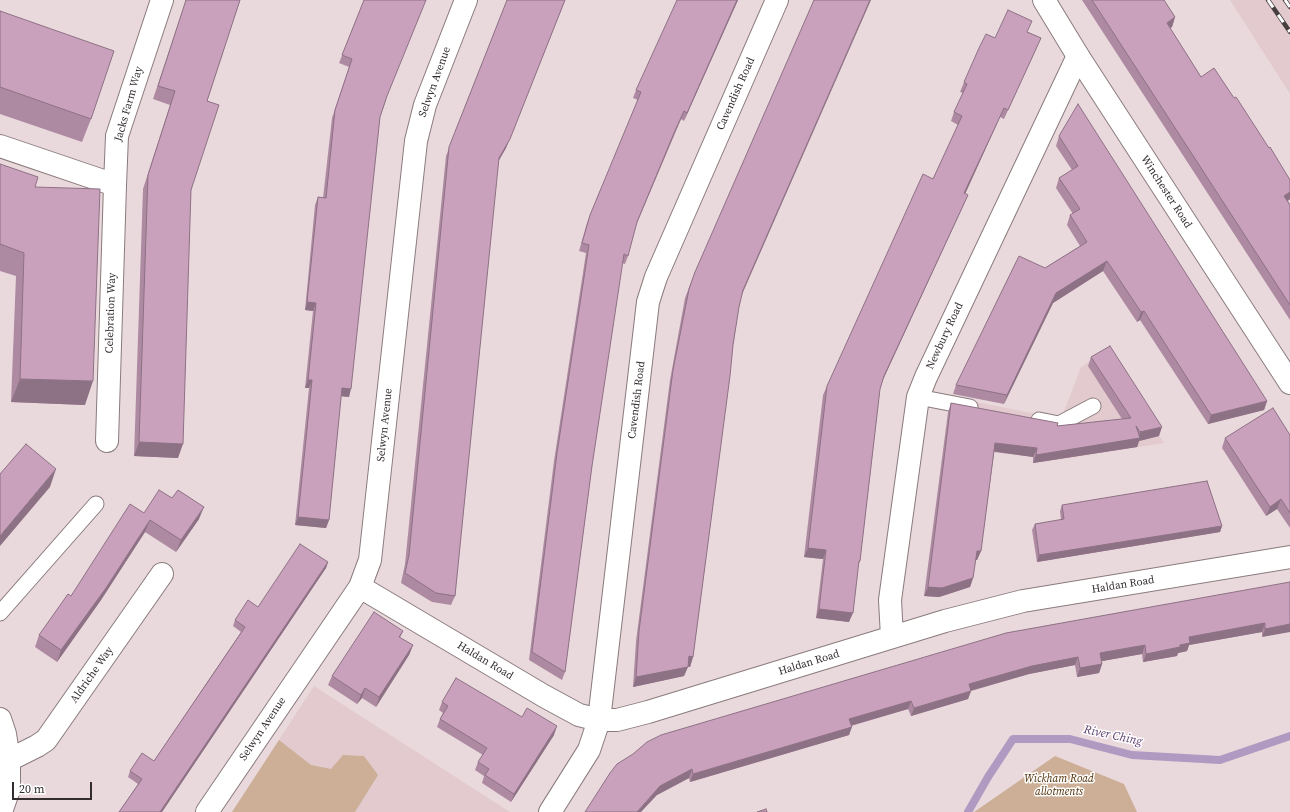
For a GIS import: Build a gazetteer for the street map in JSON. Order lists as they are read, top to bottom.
{
  "streets": {
    "street": [
      "Selwyn Avenue",
      "Cavendish Road",
      "Jacks Farm Way",
      "Winchester Road",
      "Celebration Way",
      "Newbury Road",
      "Haldan Road",
      "Aldriche Way"
    ]
  },
  "crossings": [
    ["Selwyn Avenue", "Haldan Road"],
    ["Cavendish Road", "Haldan Road"],
    ["Jacks Farm Way", "Celebration Way"],
    ["Winchester Road", "Newbury Road"],
    ["Newbury Road", "Haldan Road"]
  ],
  "water": ["River Ching"],
  "parks": ["Wickham Road allotments"],
  "scale_bar": "20 m"
}
